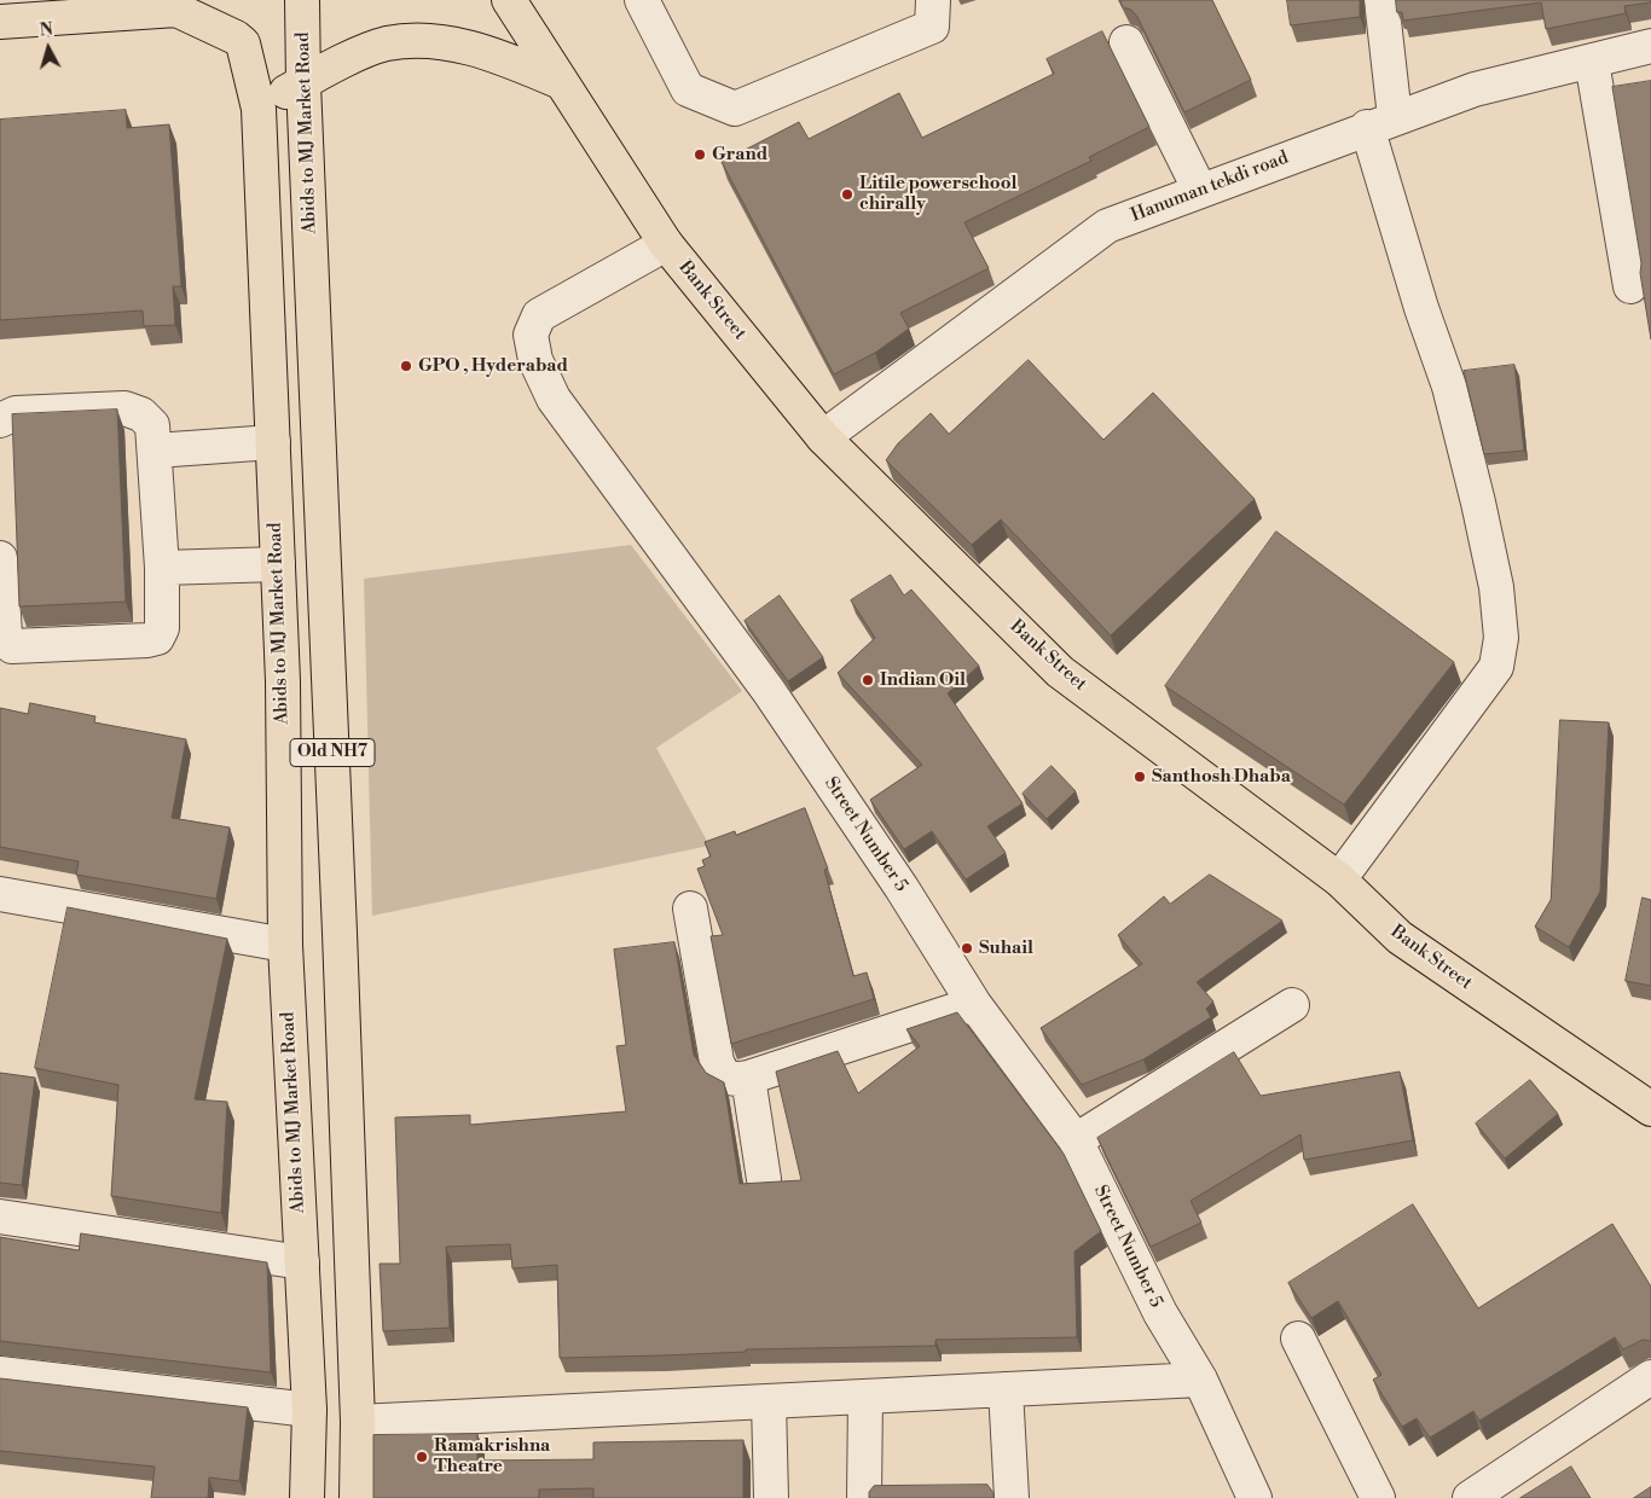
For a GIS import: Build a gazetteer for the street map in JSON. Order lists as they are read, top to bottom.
{
  "streets": {
    "main road": ["Abids to MJ Market Road", "Bank Street", "Old NH7"],
    "street": ["Hanuman tekdi road", "Street Number 5"]
  },
  "crossings": [
    ["Hanuman tekdi road", "Bank Street"],
    ["Bank Street", "Street Number 5"]
  ],
  "places": [
    "Grand",
    "Litile powerschool chirally",
    "GPO , Hyderabad",
    "Indian Oil",
    "Santhosh Dhaba",
    "Suhail",
    "Ramakrishna Theatre"
  ],
  "north": "top"
}
